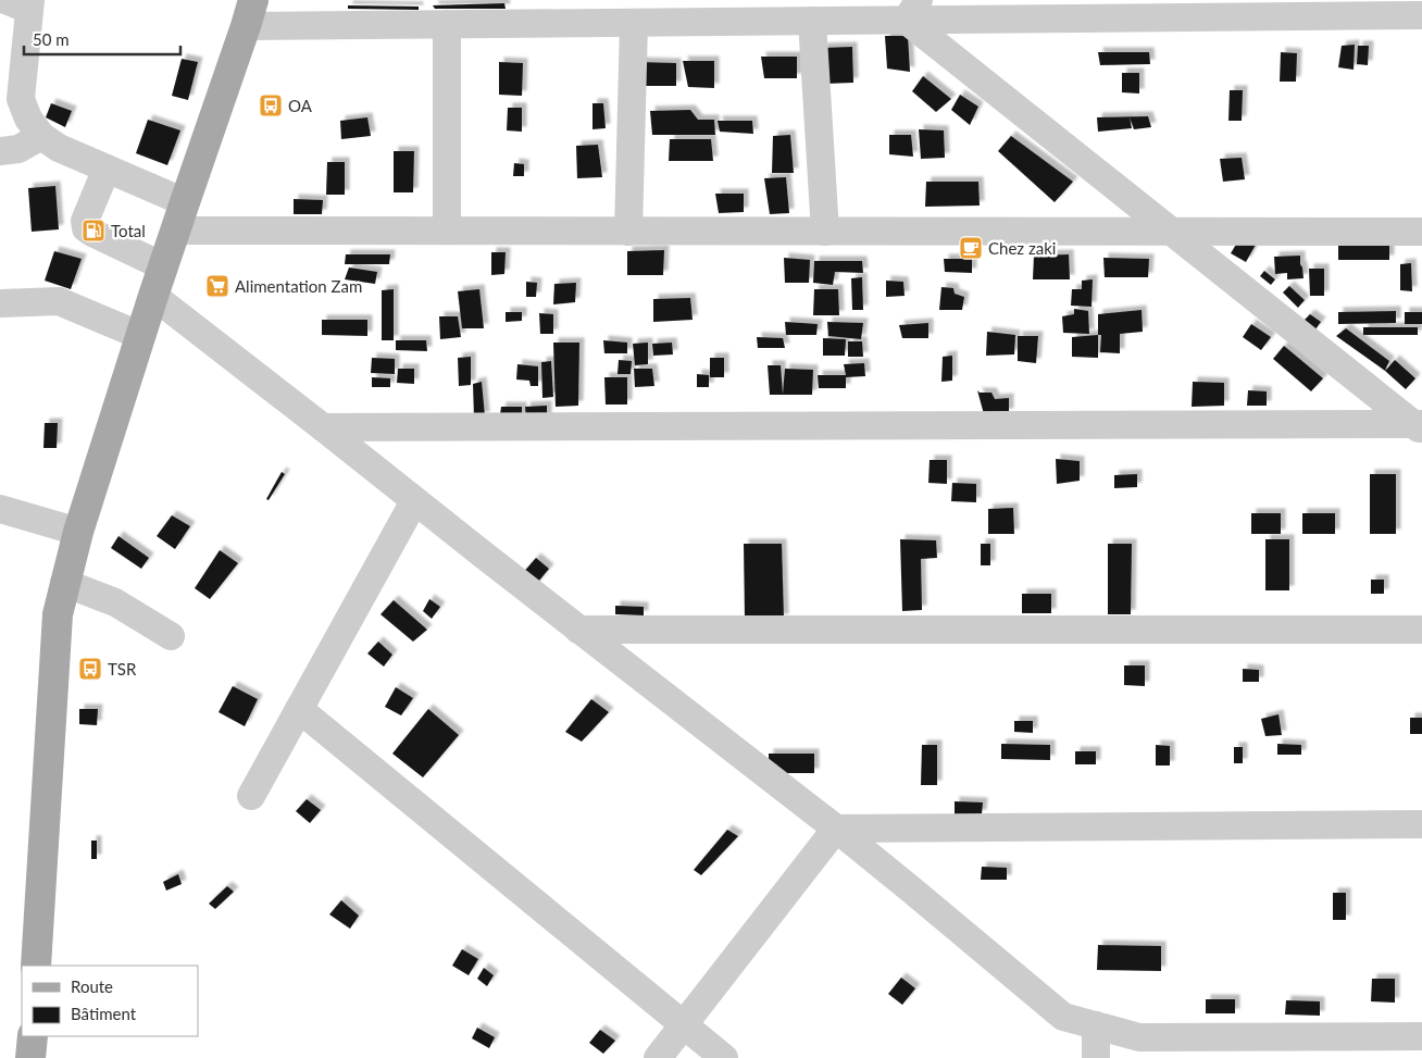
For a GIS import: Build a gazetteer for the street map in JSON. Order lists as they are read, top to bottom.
{
  "places": {
    "bus stop": ["OA", "TSR"],
    "fuel station": ["Total"],
    "cafe": ["Chez zaki"],
    "supermarket": ["Alimentation Zam"]
  },
  "legend": ["Route", "Bâtiment"],
  "scale_bar": "50 m"
}
